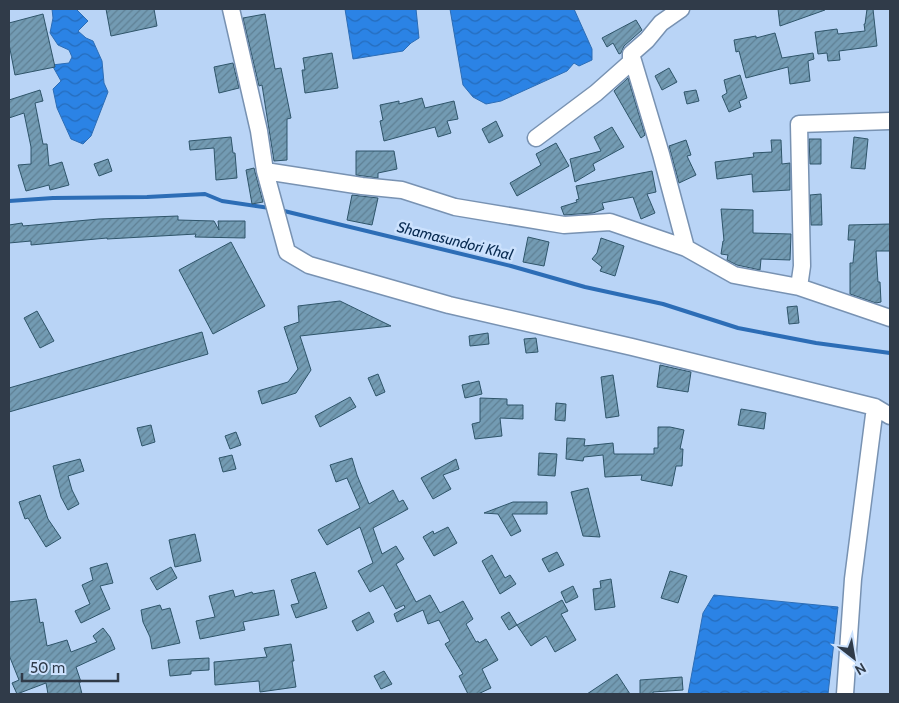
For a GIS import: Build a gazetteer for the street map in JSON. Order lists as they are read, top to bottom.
{
  "water": ["Shamasundori Khal"],
  "scale_bar": "50 m",
  "north": "bottom right"
}
